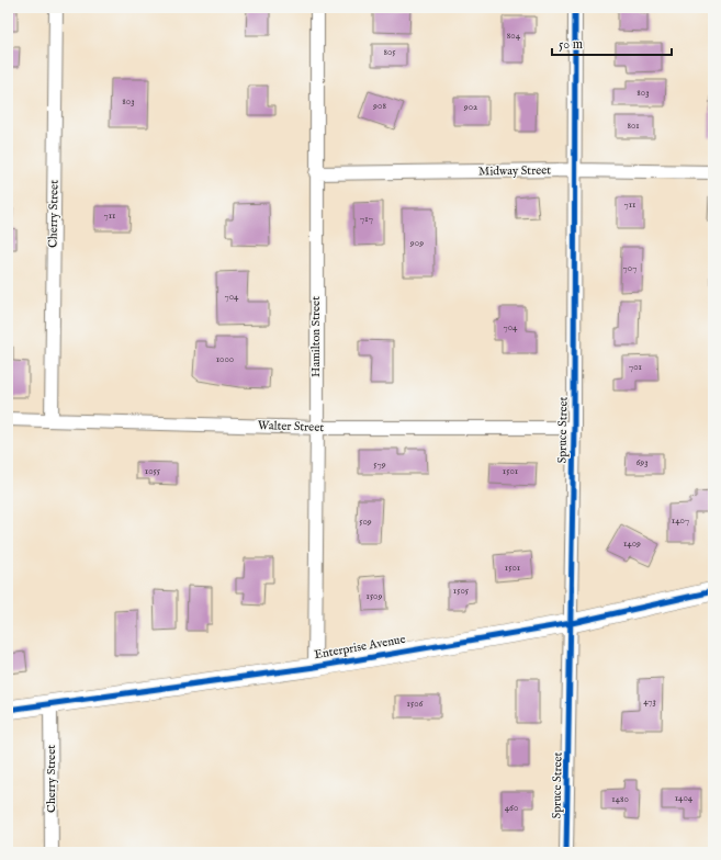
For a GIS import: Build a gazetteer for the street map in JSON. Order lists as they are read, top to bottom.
{
  "streets": {
    "street": [
      "Midway Street",
      "Cherry Street",
      "Hamilton Street",
      "Walter Street",
      "Spruce Street",
      "Enterprise Avenue"
    ]
  },
  "crossings": [
    ["Midway Street", "Hamilton Street"],
    ["Midway Street", "Spruce Street"],
    ["Cherry Street", "Walter Street"],
    ["Cherry Street", "Enterprise Avenue"],
    ["Hamilton Street", "Walter Street"],
    ["Hamilton Street", "Enterprise Avenue"],
    ["Walter Street", "Spruce Street"],
    ["Spruce Street", "Enterprise Avenue"]
  ],
  "house_numbers": [
    "804",
    "805",
    "803",
    "803",
    "908",
    "902",
    "801",
    "711",
    "711",
    "717",
    "909",
    "707",
    "704",
    "704",
    "1000",
    "701",
    "693",
    "579",
    "1055",
    "1501",
    "1407",
    "509",
    "1409",
    "1501",
    "1505",
    "1509",
    "473",
    "1506",
    "1404",
    "1480",
    "460"
  ],
  "scale_bar": "50 m"
}
